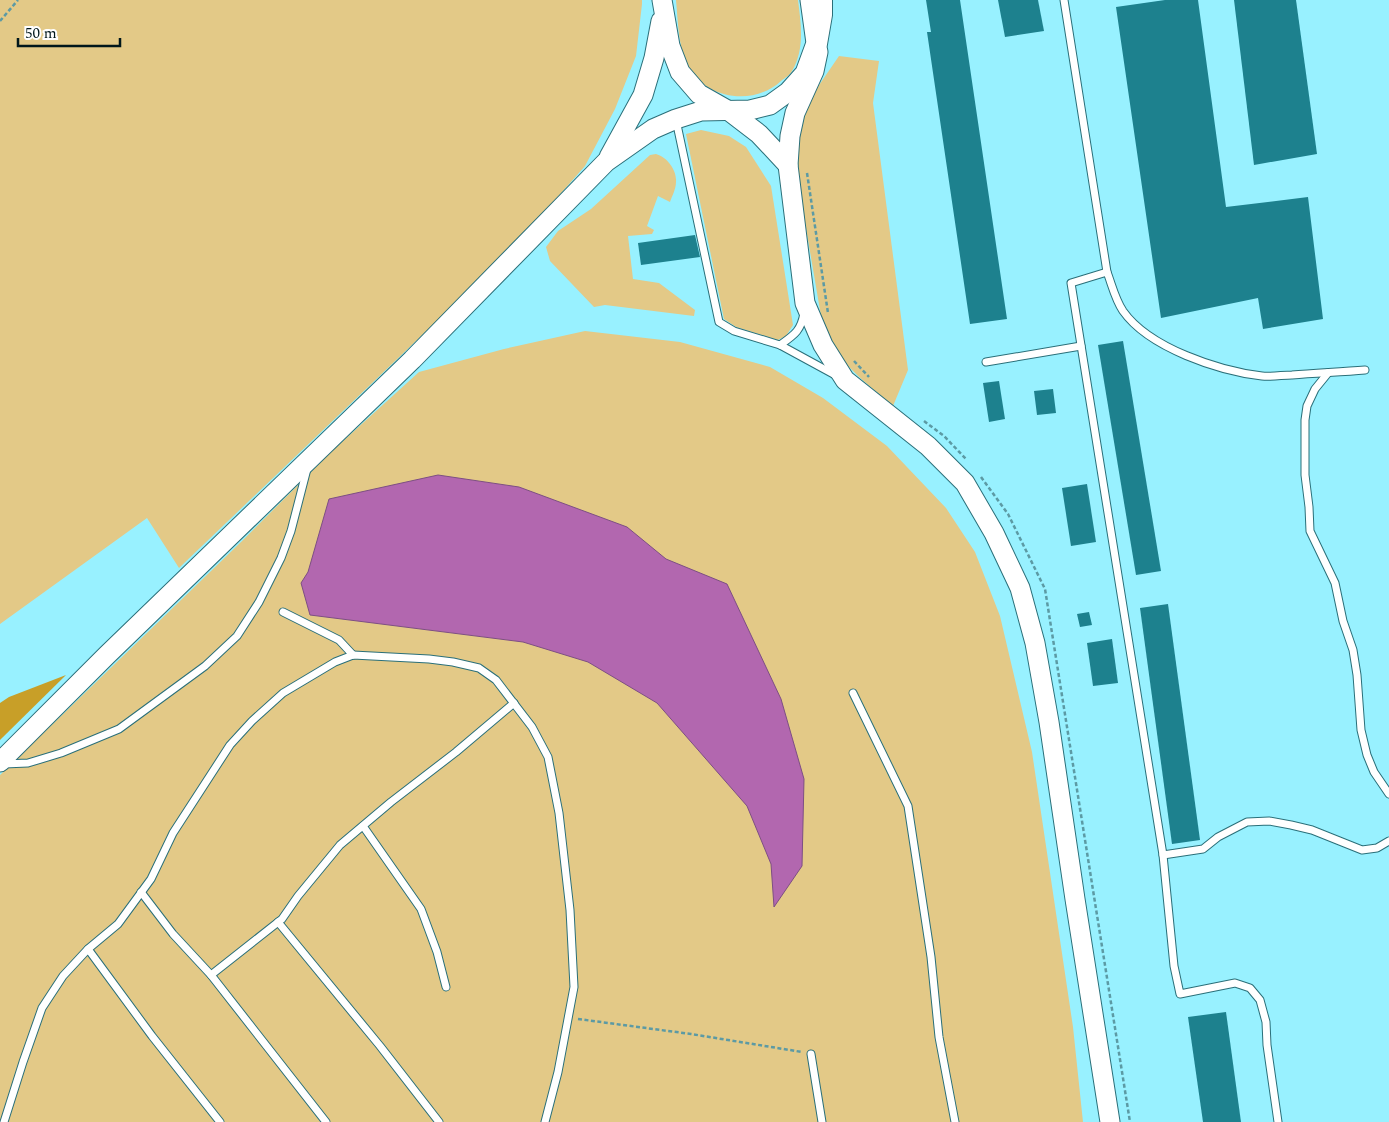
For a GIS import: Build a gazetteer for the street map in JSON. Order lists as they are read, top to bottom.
{
  "scale_bar": "50 m"
}
